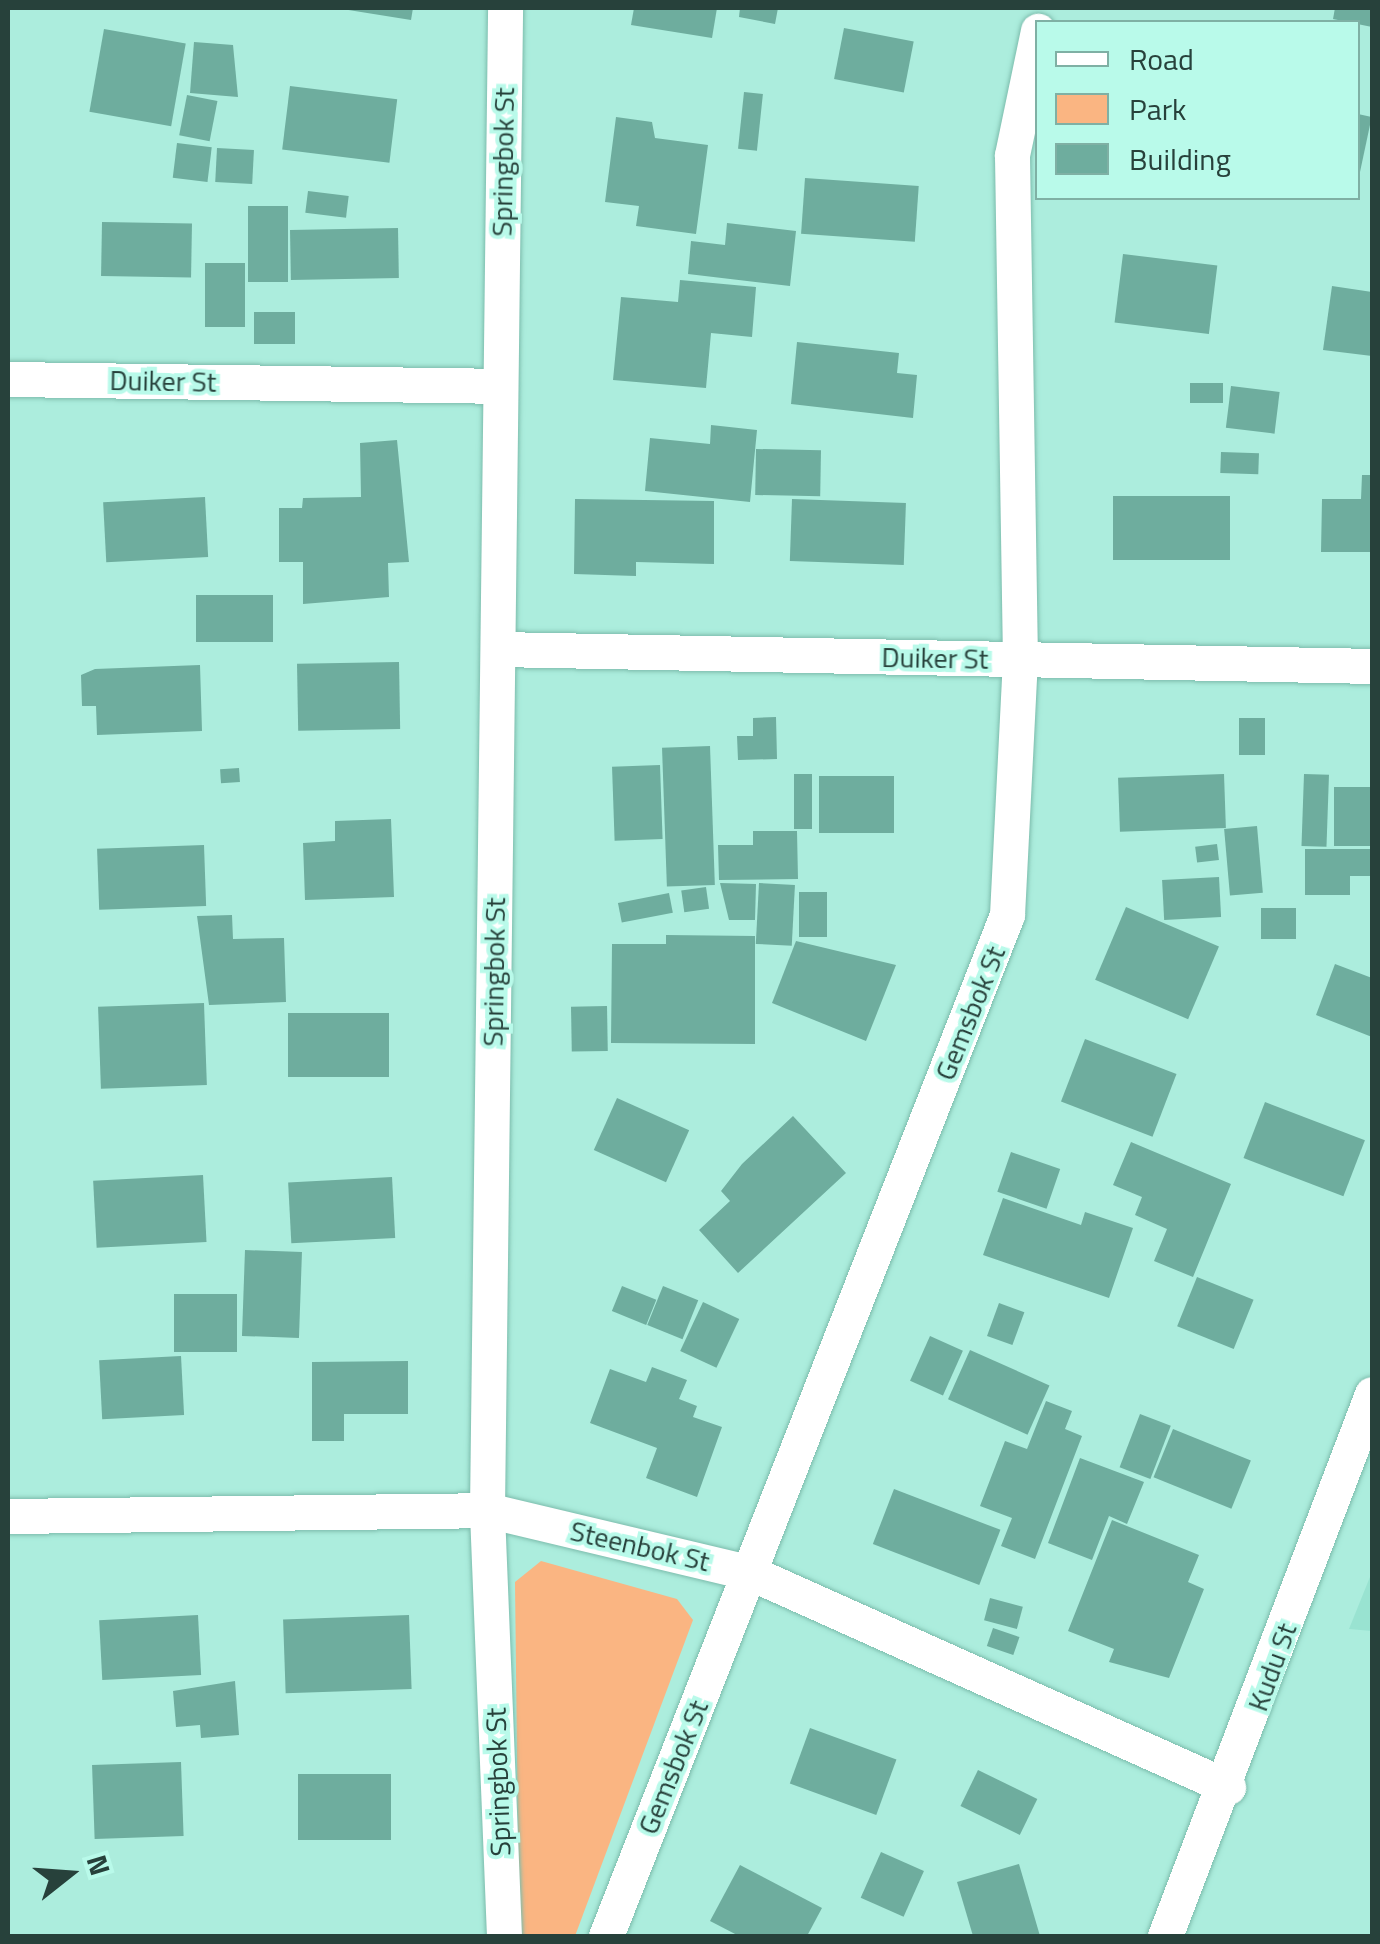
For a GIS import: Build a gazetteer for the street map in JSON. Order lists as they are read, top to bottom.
{
  "streets": {
    "street": [
      "Springbok St",
      "Duiker St",
      "Gemsbok St",
      "Steenbok St",
      "Kudu St"
    ]
  },
  "crossings": [
    ["Springbok St", "Duiker St"],
    ["Springbok St", "Steenbok St"],
    ["Duiker St", "Gemsbok St"],
    ["Gemsbok St", "Steenbok St"],
    ["Steenbok St", "Kudu St"]
  ],
  "legend": ["Road", "Park", "Building"],
  "north": "right"
}
